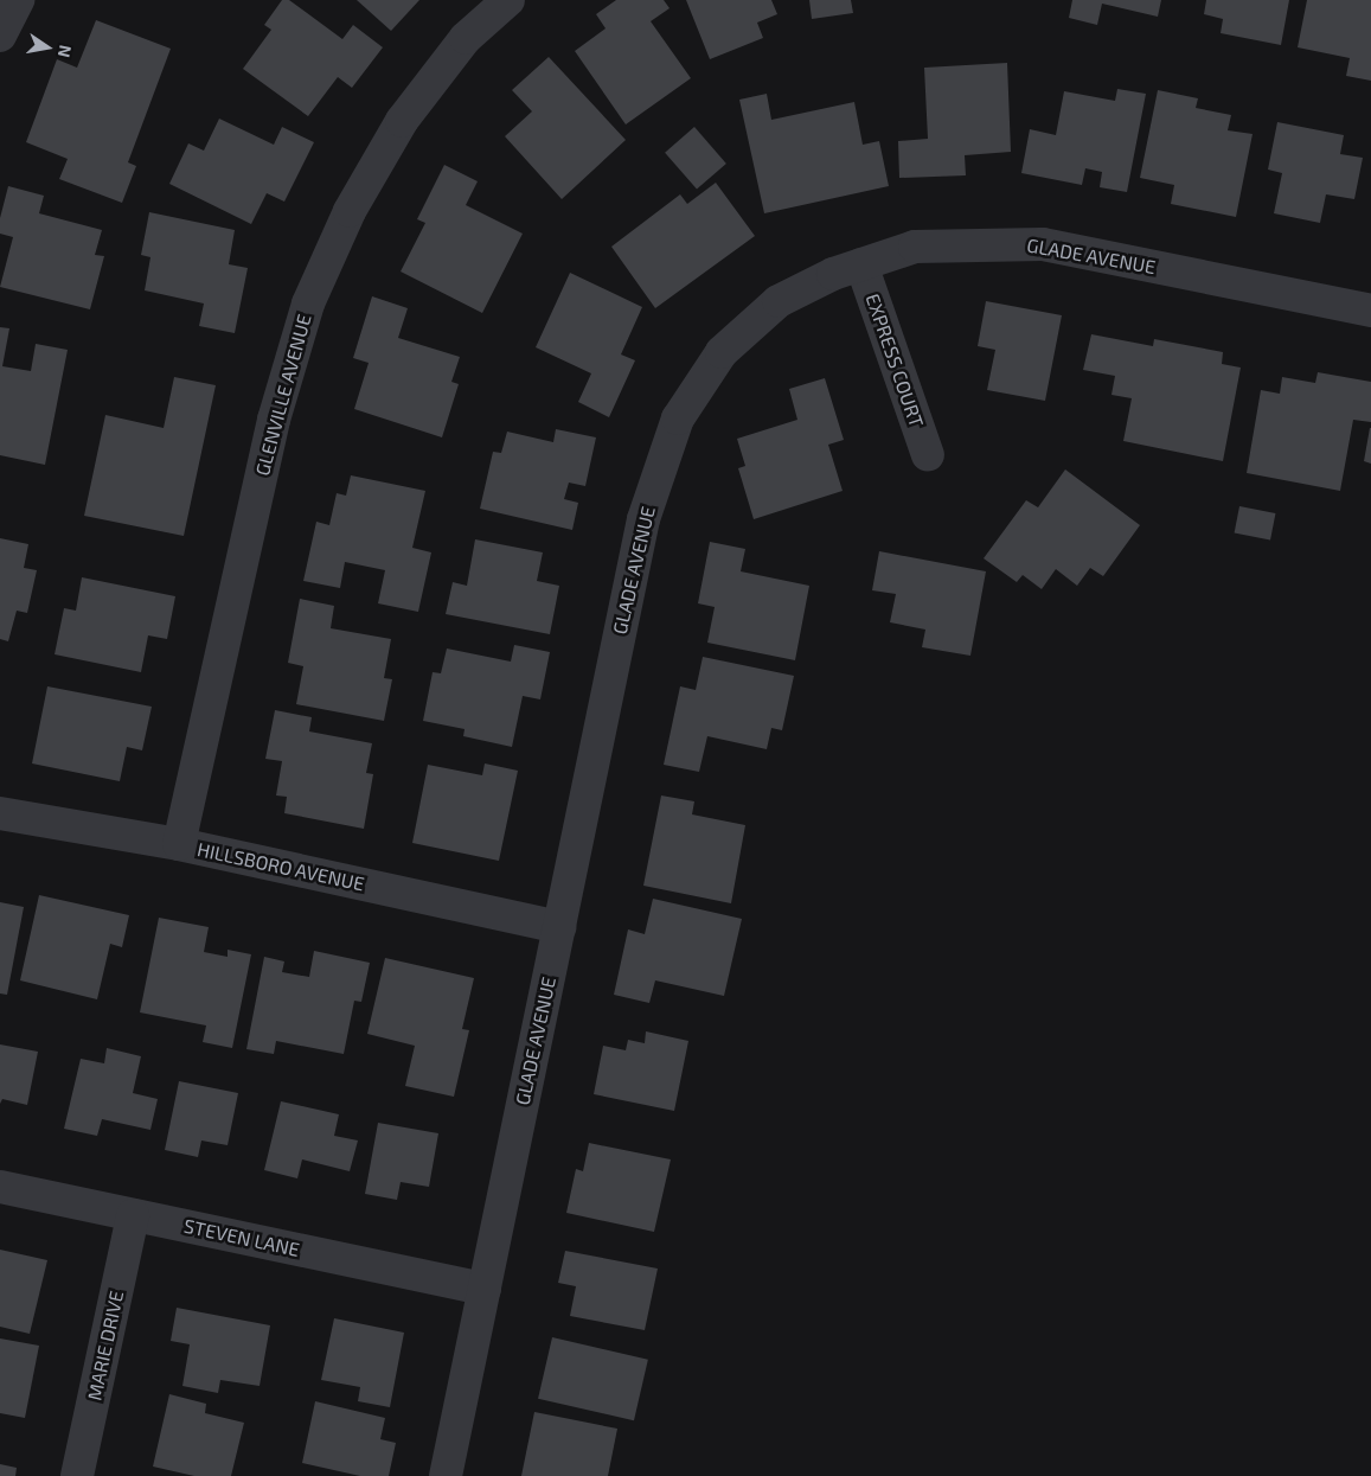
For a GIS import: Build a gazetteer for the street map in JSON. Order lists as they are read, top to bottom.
{
  "streets": {
    "street": [
      "GLADE AVENUE",
      "EXPRESS COURT",
      "GLENVILLE AVENUE",
      "HILLSBORO AVENUE",
      "STEVEN LANE",
      "MARIE DRIVE"
    ]
  },
  "crossings": [
    ["GLADE AVENUE", "EXPRESS COURT"],
    ["GLADE AVENUE", "HILLSBORO AVENUE"],
    ["GLADE AVENUE", "STEVEN LANE"],
    ["GLENVILLE AVENUE", "HILLSBORO AVENUE"],
    ["STEVEN LANE", "MARIE DRIVE"]
  ],
  "north": "right"
}
